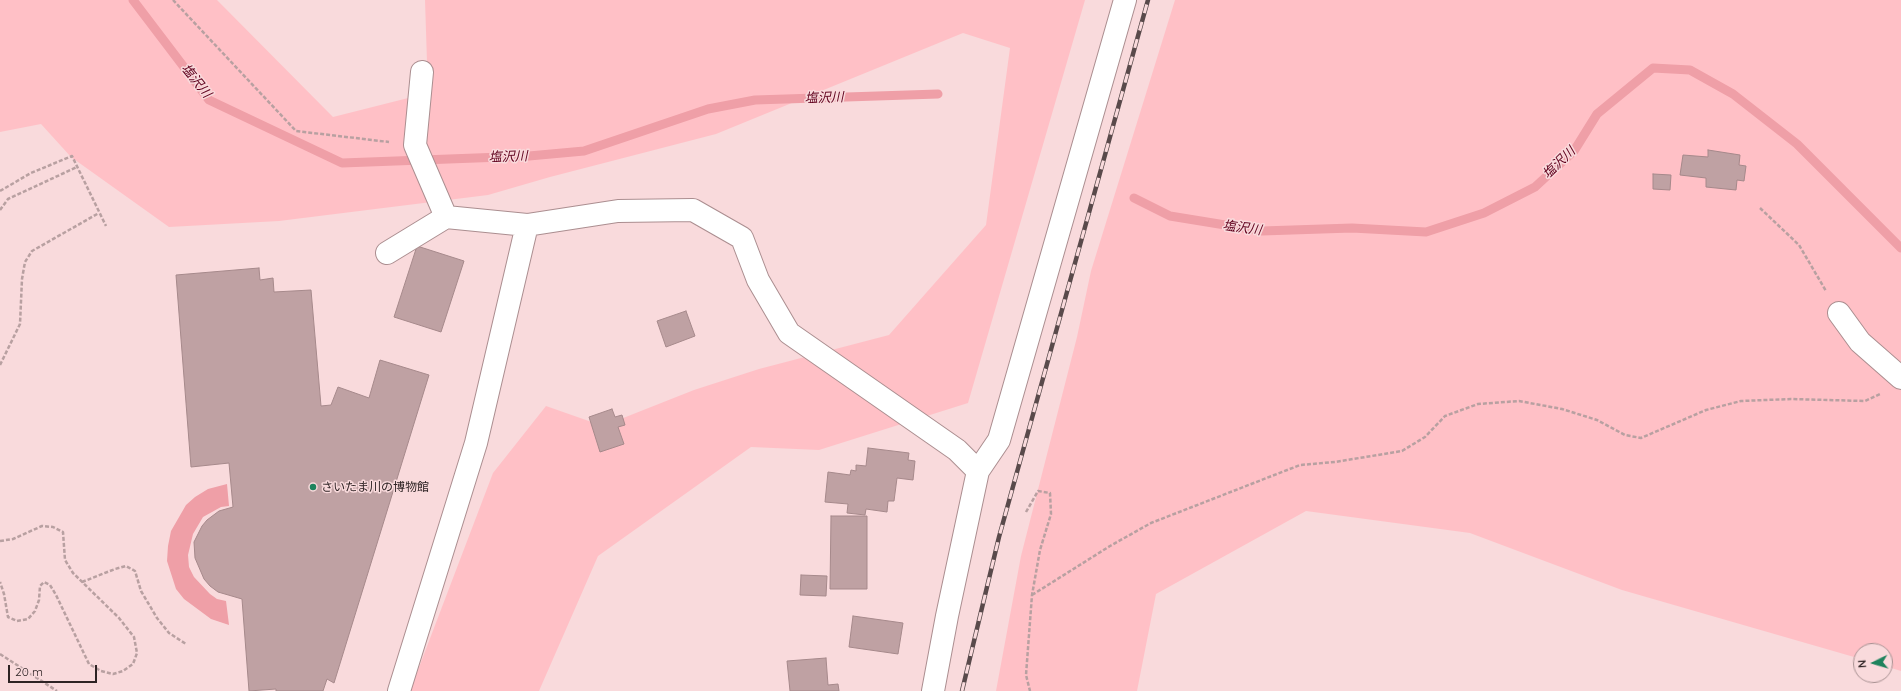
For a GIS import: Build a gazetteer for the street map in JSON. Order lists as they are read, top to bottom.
{
  "water": ["塩沢川"],
  "places": ["さいたま川の博物館"],
  "scale_bar": "20 m",
  "north": "left"
}
